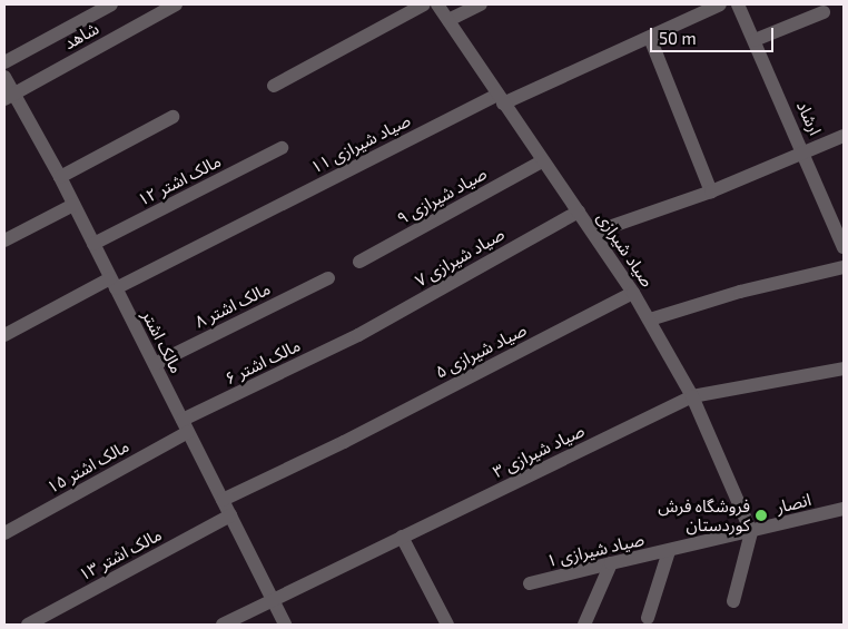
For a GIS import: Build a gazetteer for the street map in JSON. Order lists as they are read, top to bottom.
{
  "streets": {
    "street": [
      "شاهد",
      "ارشاد",
      "صیاد شیرازی ۱۱",
      "مالک اشتر ۱۲",
      "صیاد شیرازی ۹",
      "صیاد شیرازی",
      "صیاد شیرازی ۷",
      "مالک اشتر ۸",
      "مالک اشتر",
      "صیاد شیرازی ۵",
      "مالک اشتر ۶",
      "صیاد شیرازی ۳",
      "مالک اشتر ۱۵",
      "انصار",
      "صیاد شیرازی ۱",
      "مالک اشتر ۱۳"
    ]
  },
  "crossings": [
    ["شاهد", "مالک اشتر"],
    ["صیاد شیرازی ۱۱", "صیاد شیرازی"],
    ["صیاد شیرازی ۱۱", "مالک اشتر"],
    ["مالک اشتر ۱۲", "مالک اشتر"],
    ["صیاد شیرازی ۹", "صیاد شیرازی"],
    ["صیاد شیرازی", "صیاد شیرازی ۷"],
    ["صیاد شیرازی", "صیاد شیرازی ۵"],
    ["صیاد شیرازی", "صیاد شیرازی ۳"],
    ["صیاد شیرازی", "انصار"],
    ["صیاد شیرازی", "صیاد شیرازی ۱"],
    ["صیاد شیرازی ۷", "مالک اشتر ۶"],
    ["مالک اشتر ۸", "مالک اشتر"],
    ["مالک اشتر", "صیاد شیرازی ۵"],
    ["مالک اشتر", "مالک اشتر ۶"],
    ["مالک اشتر", "صیاد شیرازی ۳"],
    ["مالک اشتر", "مالک اشتر ۱۵"],
    ["مالک اشتر", "مالک اشتر ۱۳"],
    ["مالک اشتر ۶", "مالک اشتر ۱۵"],
    ["انصار", "صیاد شیرازی ۱"]
  ],
  "places": ["فروشگاه فرش کوردستان"],
  "scale_bar": "50 m"
}
